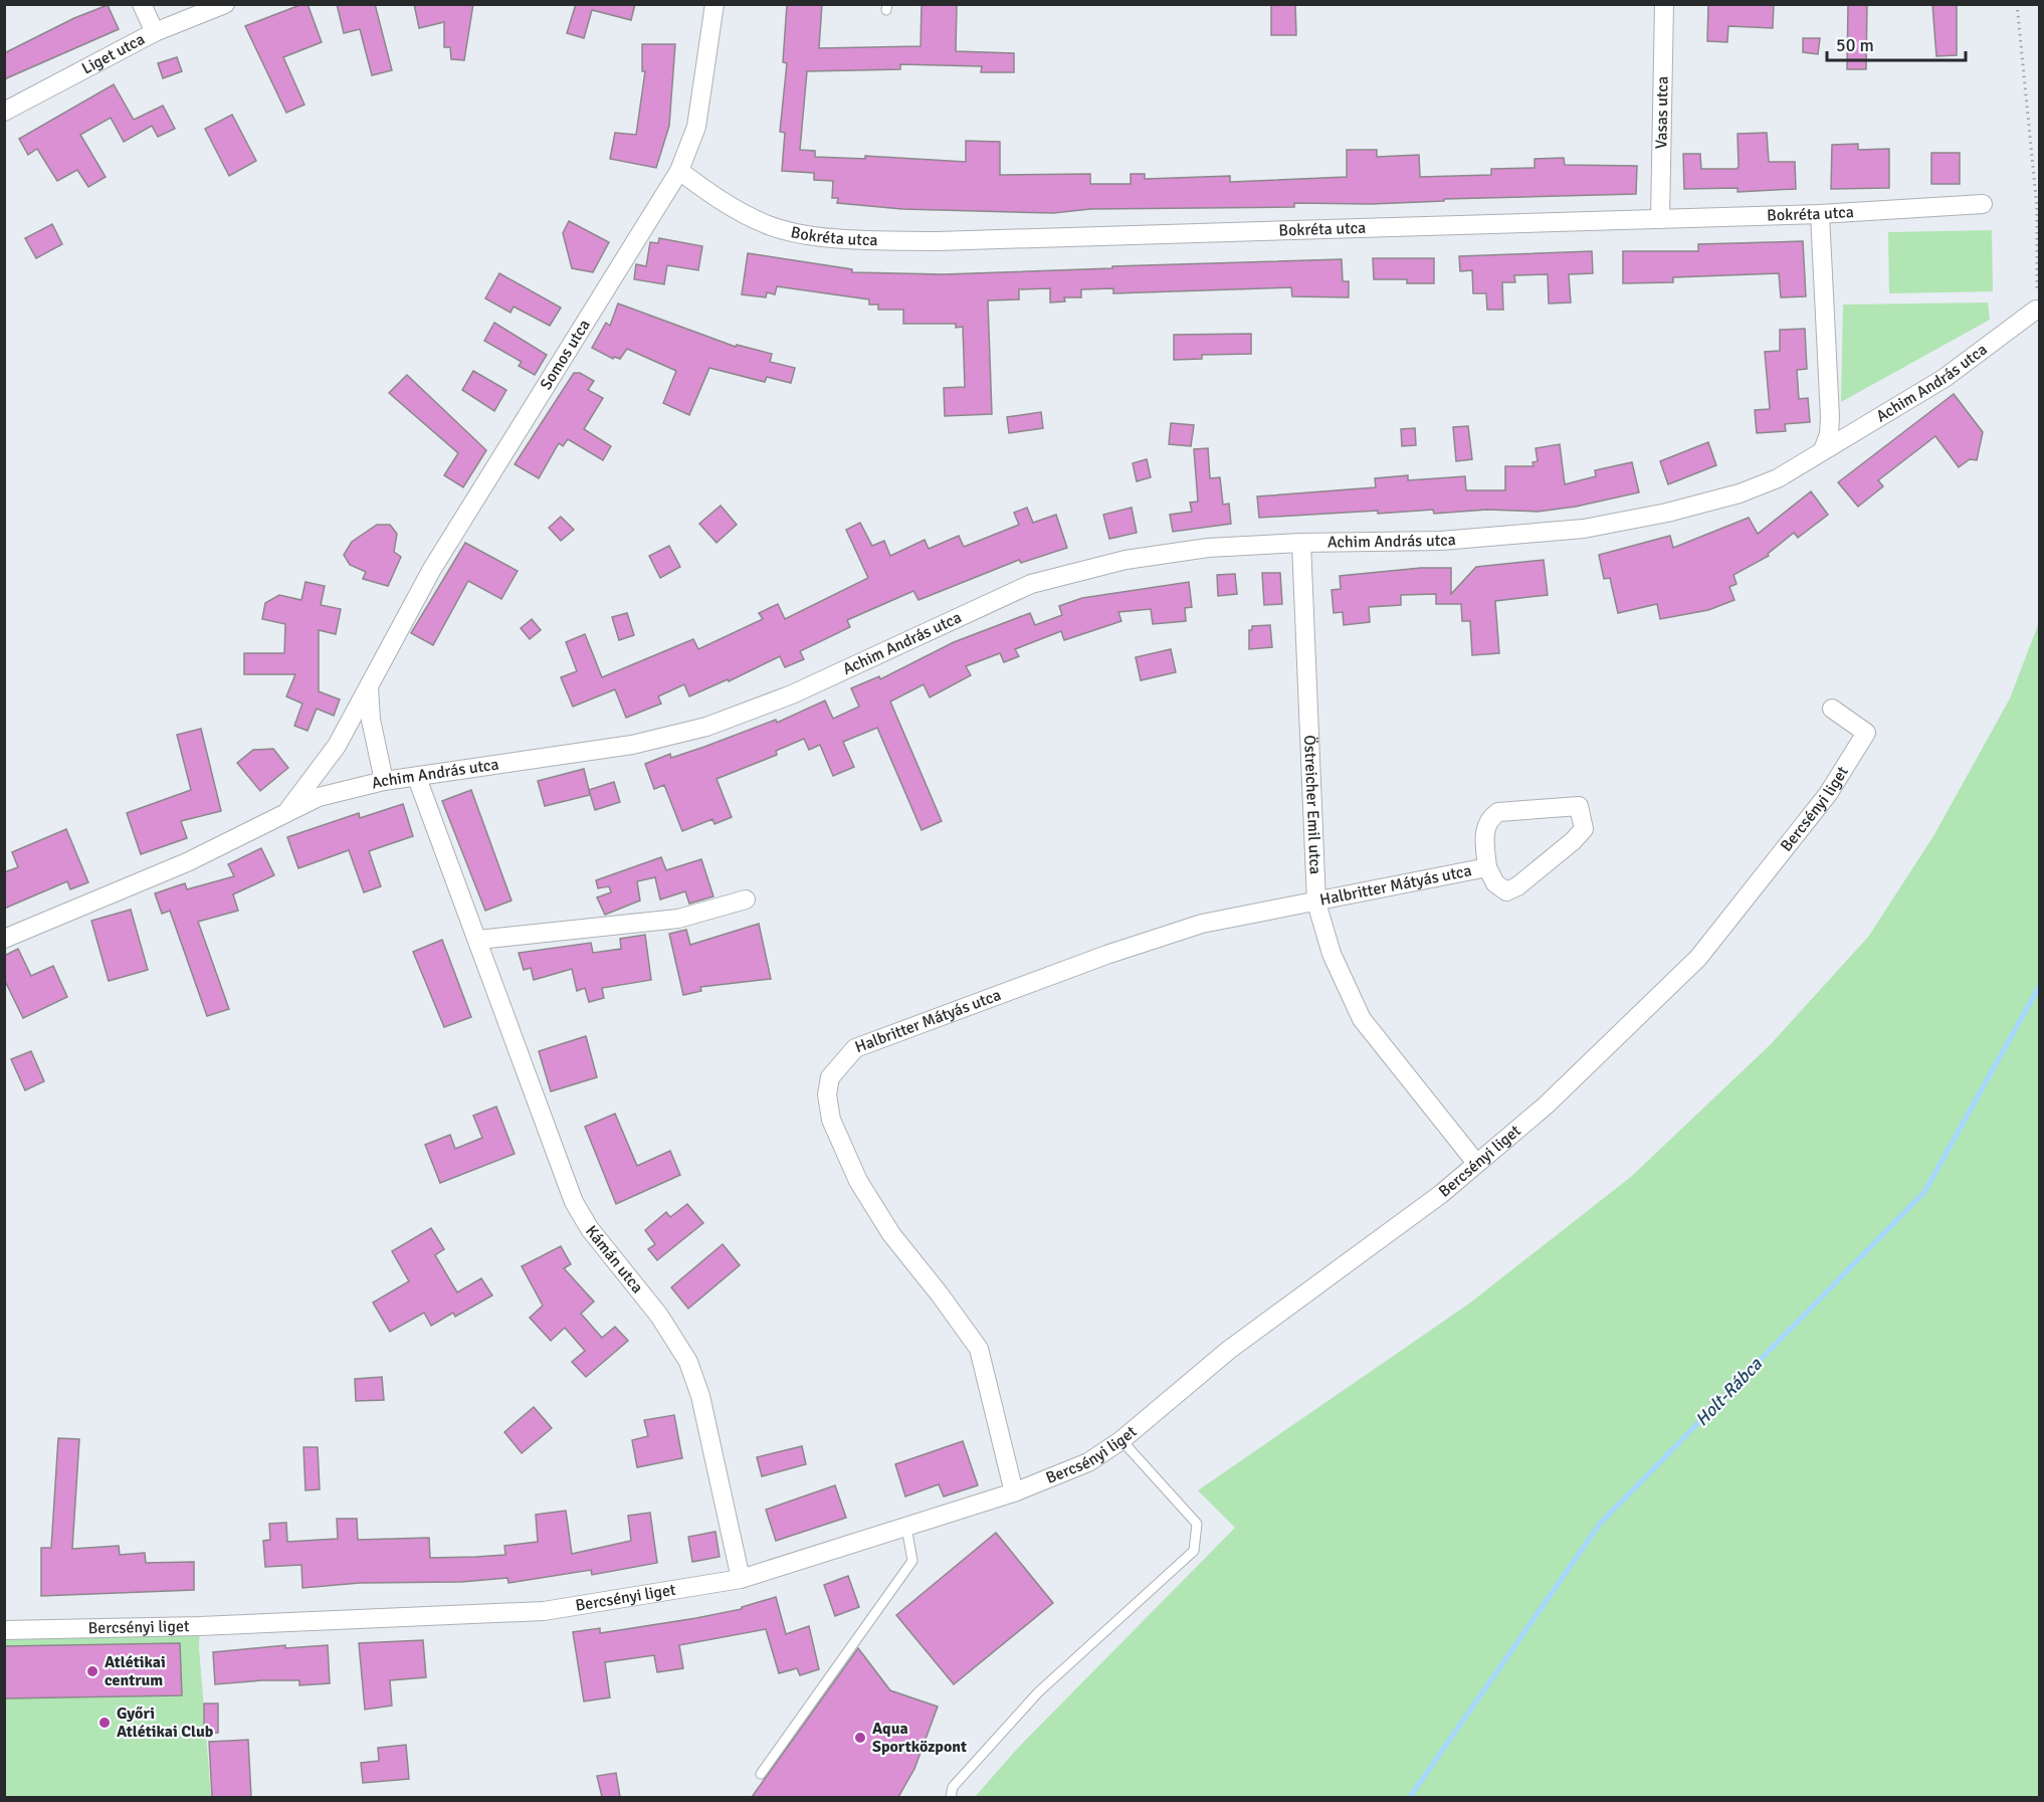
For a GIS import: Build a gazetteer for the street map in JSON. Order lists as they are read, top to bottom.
{
  "streets": {
    "street": [
      "Liget utca",
      "Vasas utca",
      "Bokréta utca",
      "Somos utca",
      "Achim András utca",
      "Östreicher Emil utca",
      "Bercsényi liget",
      "Halbritter Mátyás utca",
      "Kámán utca"
    ]
  },
  "crossings": [
    ["Vasas utca", "Bokréta utca"],
    ["Bokréta utca", "Somos utca"],
    ["Somos utca", "Achim András utca"],
    ["Achim András utca", "Östreicher Emil utca"],
    ["Achim András utca", "Kámán utca"],
    ["Östreicher Emil utca", "Bercsényi liget"],
    ["Östreicher Emil utca", "Halbritter Mátyás utca"],
    ["Bercsényi liget", "Halbritter Mátyás utca"],
    ["Bercsényi liget", "Kámán utca"]
  ],
  "water": ["Holt-Rábca"],
  "places": ["Atlétikai centrum", "Győri Atlétikai Club", "Aqua Sportközpont"],
  "scale_bar": "50 m"
}
